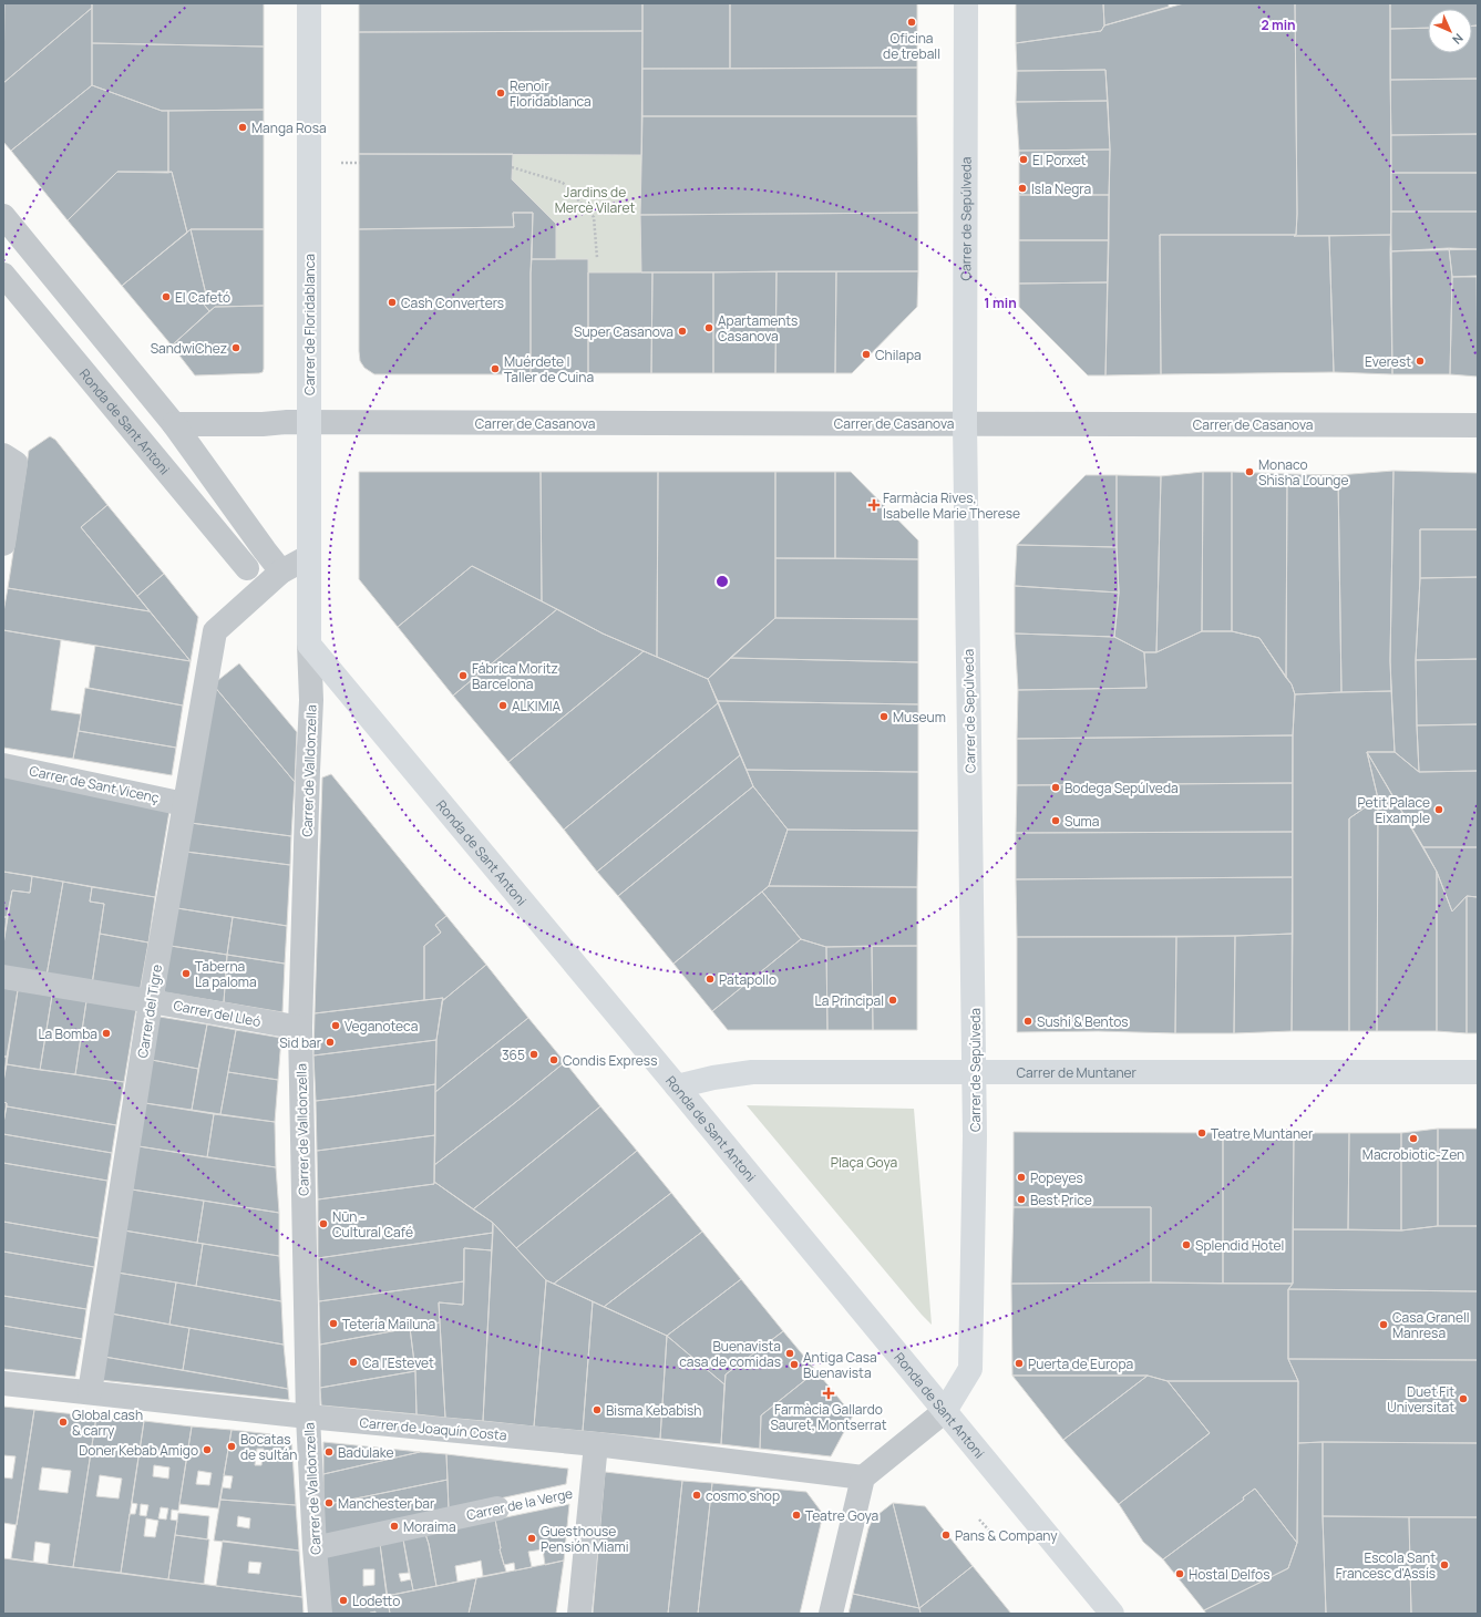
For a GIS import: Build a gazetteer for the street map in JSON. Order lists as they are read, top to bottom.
{
  "streets": {
    "street": [
      "Carrer de Sepúlveda",
      "Carrer de Floridablanca",
      "Ronda de Sant Antoni",
      "Carrer de Casanova",
      "Carrer de Valldonzella",
      "Carrer de Sant Vicenç",
      "Carrer del Tigre",
      "Carrer del Lleó",
      "Carrer de Muntaner",
      "Carrer de Joaquín Costa",
      "Carrer de la Verge"
    ]
  },
  "crossings": [
    ["Carrer de Sepúlveda", "Ronda de Sant Antoni"],
    ["Carrer de Sepúlveda", "Carrer de Casanova"],
    ["Carrer de Sepúlveda", "Carrer de Muntaner"],
    ["Carrer de Floridablanca", "Ronda de Sant Antoni"],
    ["Carrer de Floridablanca", "Carrer de Casanova"],
    ["Carrer de Floridablanca", "Carrer de Valldonzella"],
    ["Ronda de Sant Antoni", "Carrer de Valldonzella"],
    ["Ronda de Sant Antoni", "Carrer de Muntaner"],
    ["Carrer de Valldonzella", "Carrer del Lleó"],
    ["Carrer de Valldonzella", "Carrer de Joaquín Costa"],
    ["Carrer de Sant Vicenç", "Carrer del Tigre"],
    ["Carrer del Tigre", "Carrer del Lleó"],
    ["Carrer del Tigre", "Carrer de Joaquín Costa"]
  ],
  "parks": ["Jardins de Mercè Vilaret", "Plaça Goya"],
  "places": {
    "other": [
      "Oficina de treball",
      "Renoir Floridablanca",
      "Manga Rosa",
      "El Porxet",
      "Isla Negra",
      "El Cafetó",
      "Cash Converters",
      "Apartaments Casanova",
      "Super Casanova",
      "SandwiChez",
      "Chilapa",
      "Everest",
      "Muérdete | Taller de Cuina",
      "Monaco Shisha Lounge",
      "Fábrica Moritz Barcelona",
      "ALKIMIA",
      "Museum",
      "Bodega Sepúlveda",
      "Petit Palace Eixample",
      "Suma",
      "Taberna La paloma",
      "Patapollo",
      "La Principal",
      "Sushi & Bentos",
      "Veganoteca",
      "La Bomba",
      "Sid bar",
      "365",
      "Condis Express",
      "Teatre Muntaner",
      "Macrobiotic-Zen",
      "Popeyes",
      "Best Price",
      "Nūn - Cultural Café",
      "Splendid Hotel",
      "Tetería Mailuna",
      "Casa Granell Manresa",
      "Buenavista casa de comidas",
      "Ca l'Estevet",
      "Puerta de Europa",
      "Antiga Casa Buenavista",
      "Duet Fit Universitat",
      "Bisma Kebabish",
      "Global cash & carry",
      "Bocatas de sultán",
      "Doner Kebab Amigo",
      "Badulake",
      "cosmo shop",
      "Manchester bar",
      "Teatre Goya",
      "Moraima",
      "Pans & Company",
      "Guesthouse Pensión Miami",
      "Escola Sant Francesc d'Assís",
      "Hostal Delfos",
      "Lodetto"
    ],
    "health": ["Farmàcia Rives, Isabelle Marie Therese", "Farmàcia Gallardo Sauret, Montserrat"]
  },
  "north": "bottom right",
  "rings": ["2 min", "1 min"]
}
